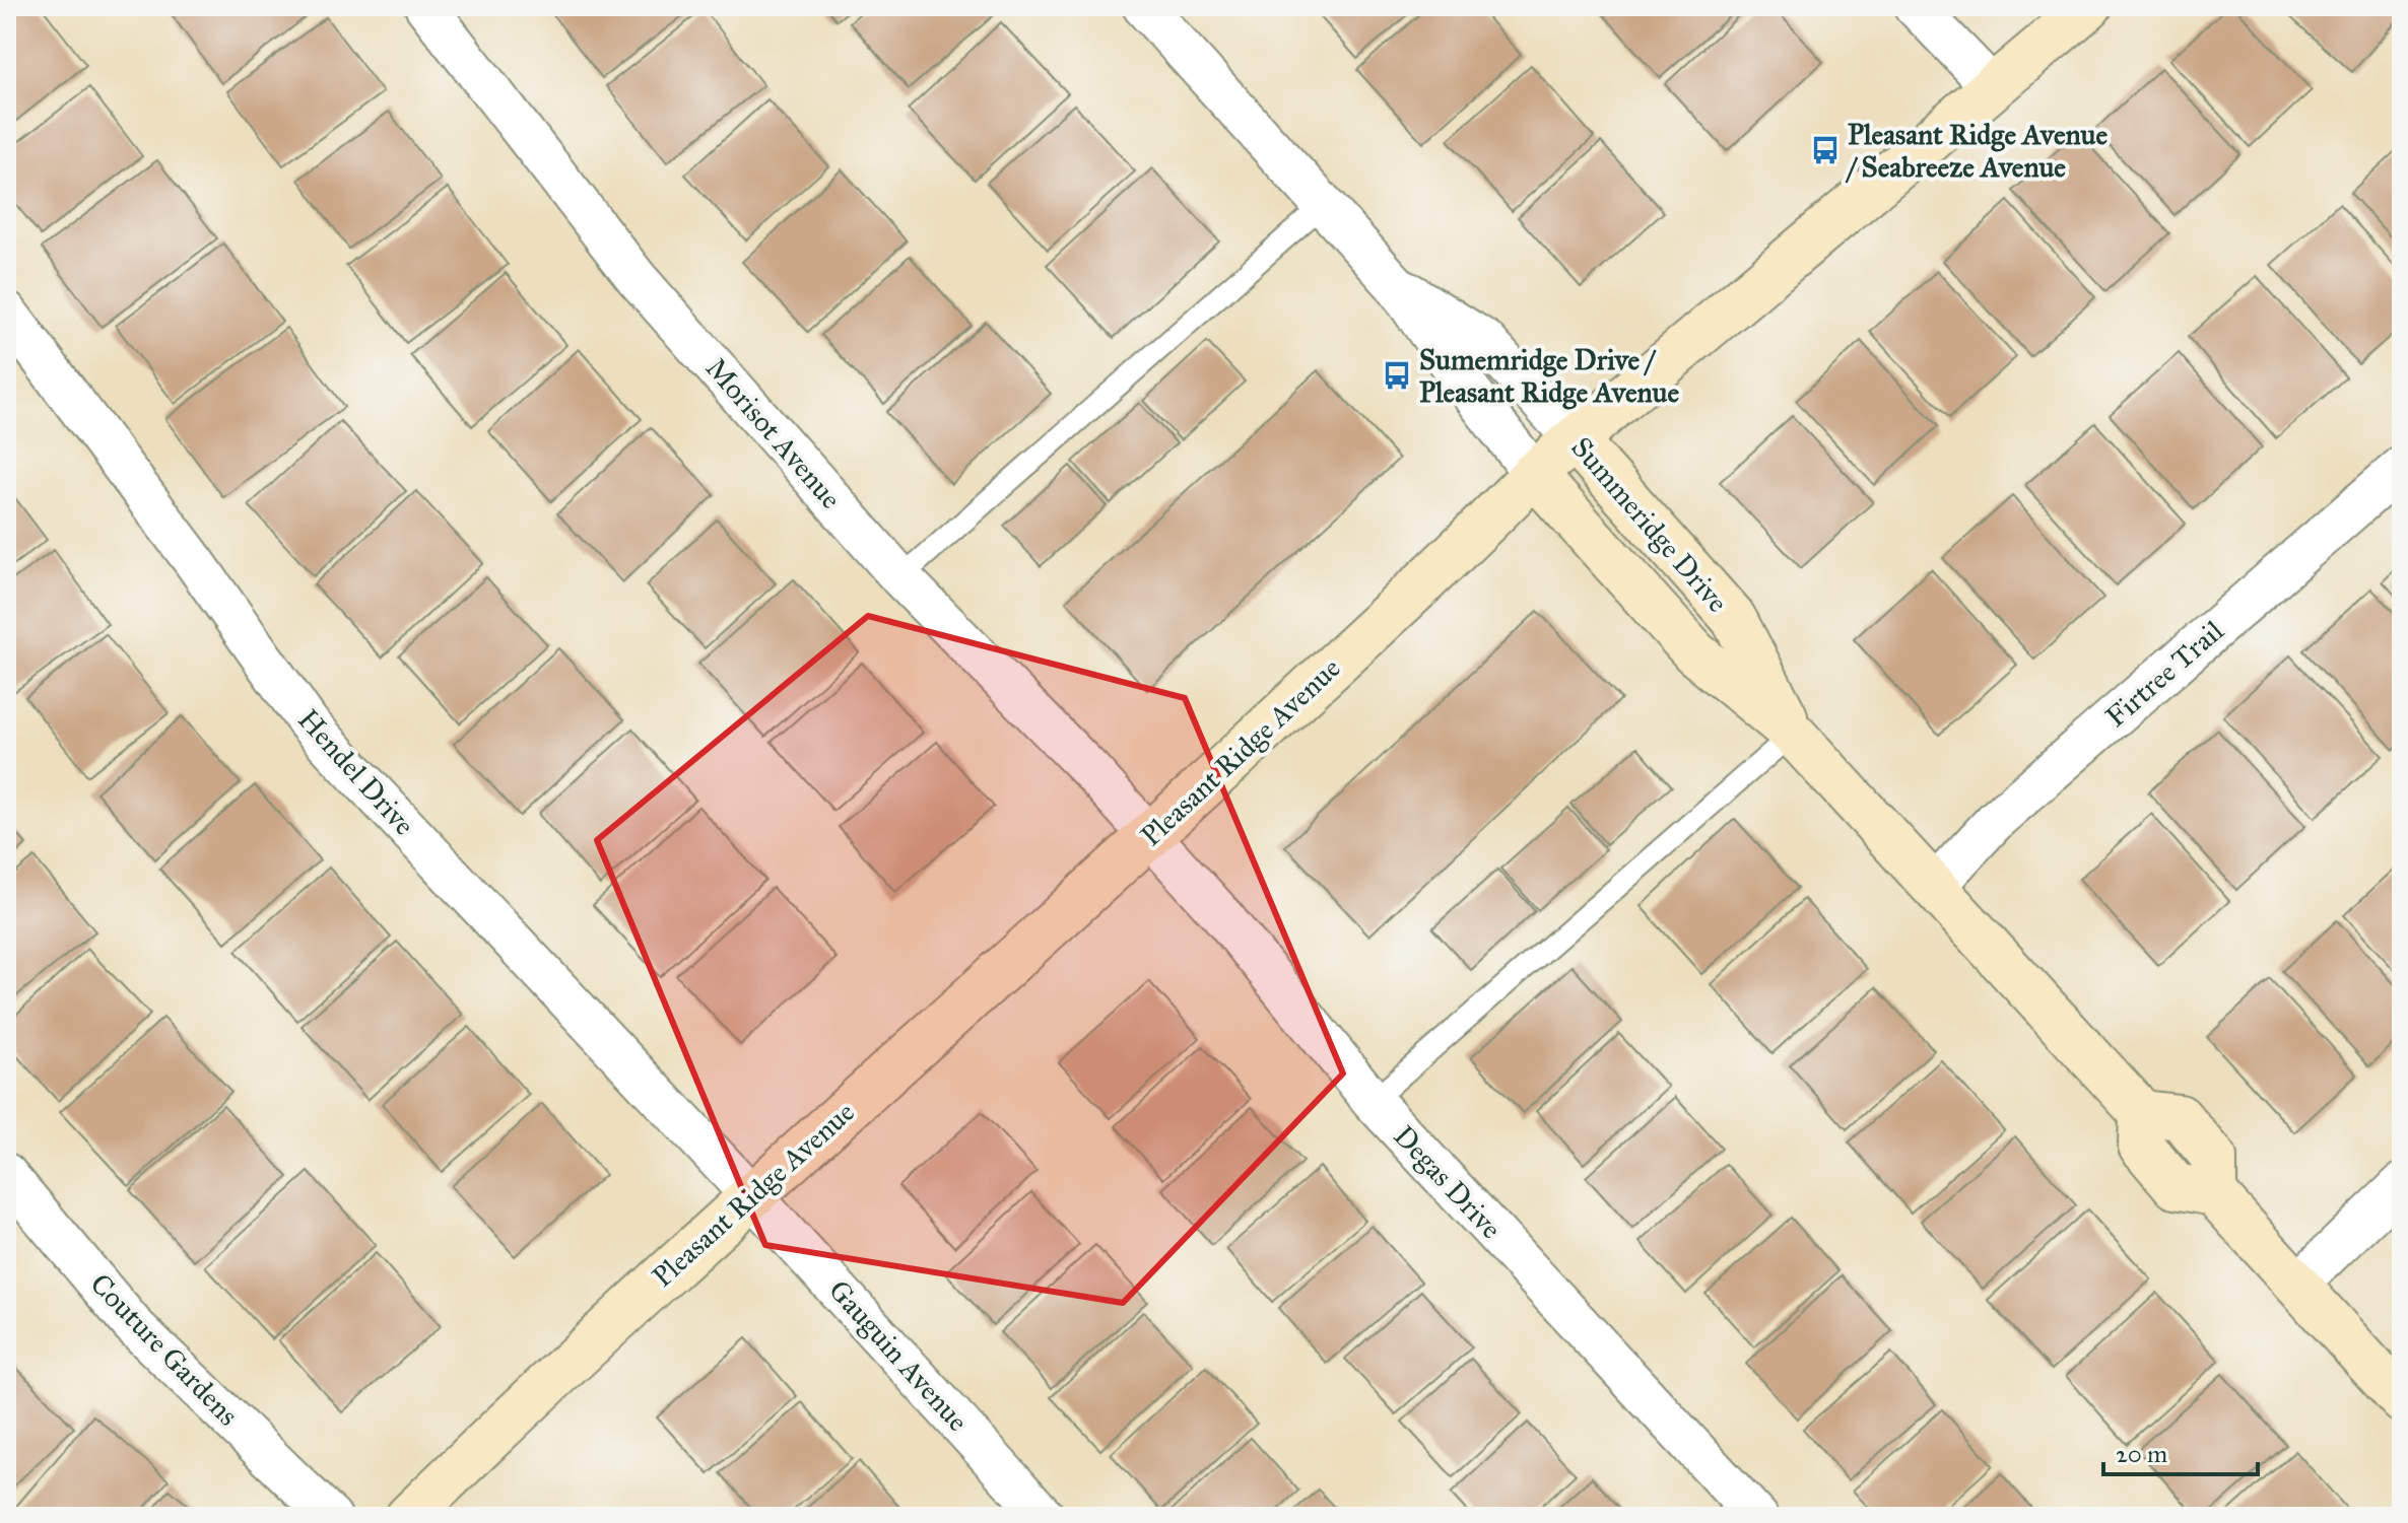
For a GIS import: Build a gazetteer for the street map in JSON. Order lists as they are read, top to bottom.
{
  "streets": {
    "street": [
      "Morisot Avenue",
      "Summeridge Drive",
      "Firtree Trail",
      "Pleasant Ridge Avenue",
      "Hendel Drive",
      "Degas Drive",
      "Couture Gardens",
      "Gauguin Avenue"
    ]
  },
  "crossings": [
    ["Morisot Avenue", "Pleasant Ridge Avenue"],
    ["Morisot Avenue", "Degas Drive"],
    ["Summeridge Drive", "Firtree Trail"],
    ["Summeridge Drive", "Pleasant Ridge Avenue"],
    ["Pleasant Ridge Avenue", "Hendel Drive"],
    ["Pleasant Ridge Avenue", "Degas Drive"],
    ["Pleasant Ridge Avenue", "Gauguin Avenue"],
    ["Hendel Drive", "Gauguin Avenue"]
  ],
  "places": {
    "bus stop": ["Pleasant Ridge Avenue / Seabreeze Avenue", "Sumemridge Drive / Pleasant Ridge Avenue"]
  },
  "scale_bar": "20 m"
}
